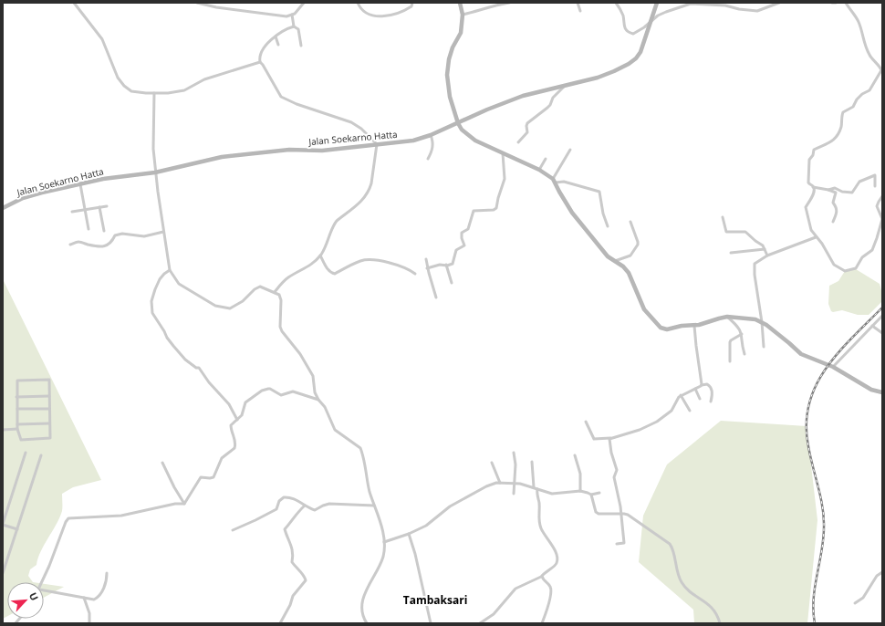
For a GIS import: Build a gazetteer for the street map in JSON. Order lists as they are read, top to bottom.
{
  "streets": {
    "street": ["Jalan Soekarno Hatta"]
  },
  "districts": ["Tambaksari"],
  "north": "top right"
}
